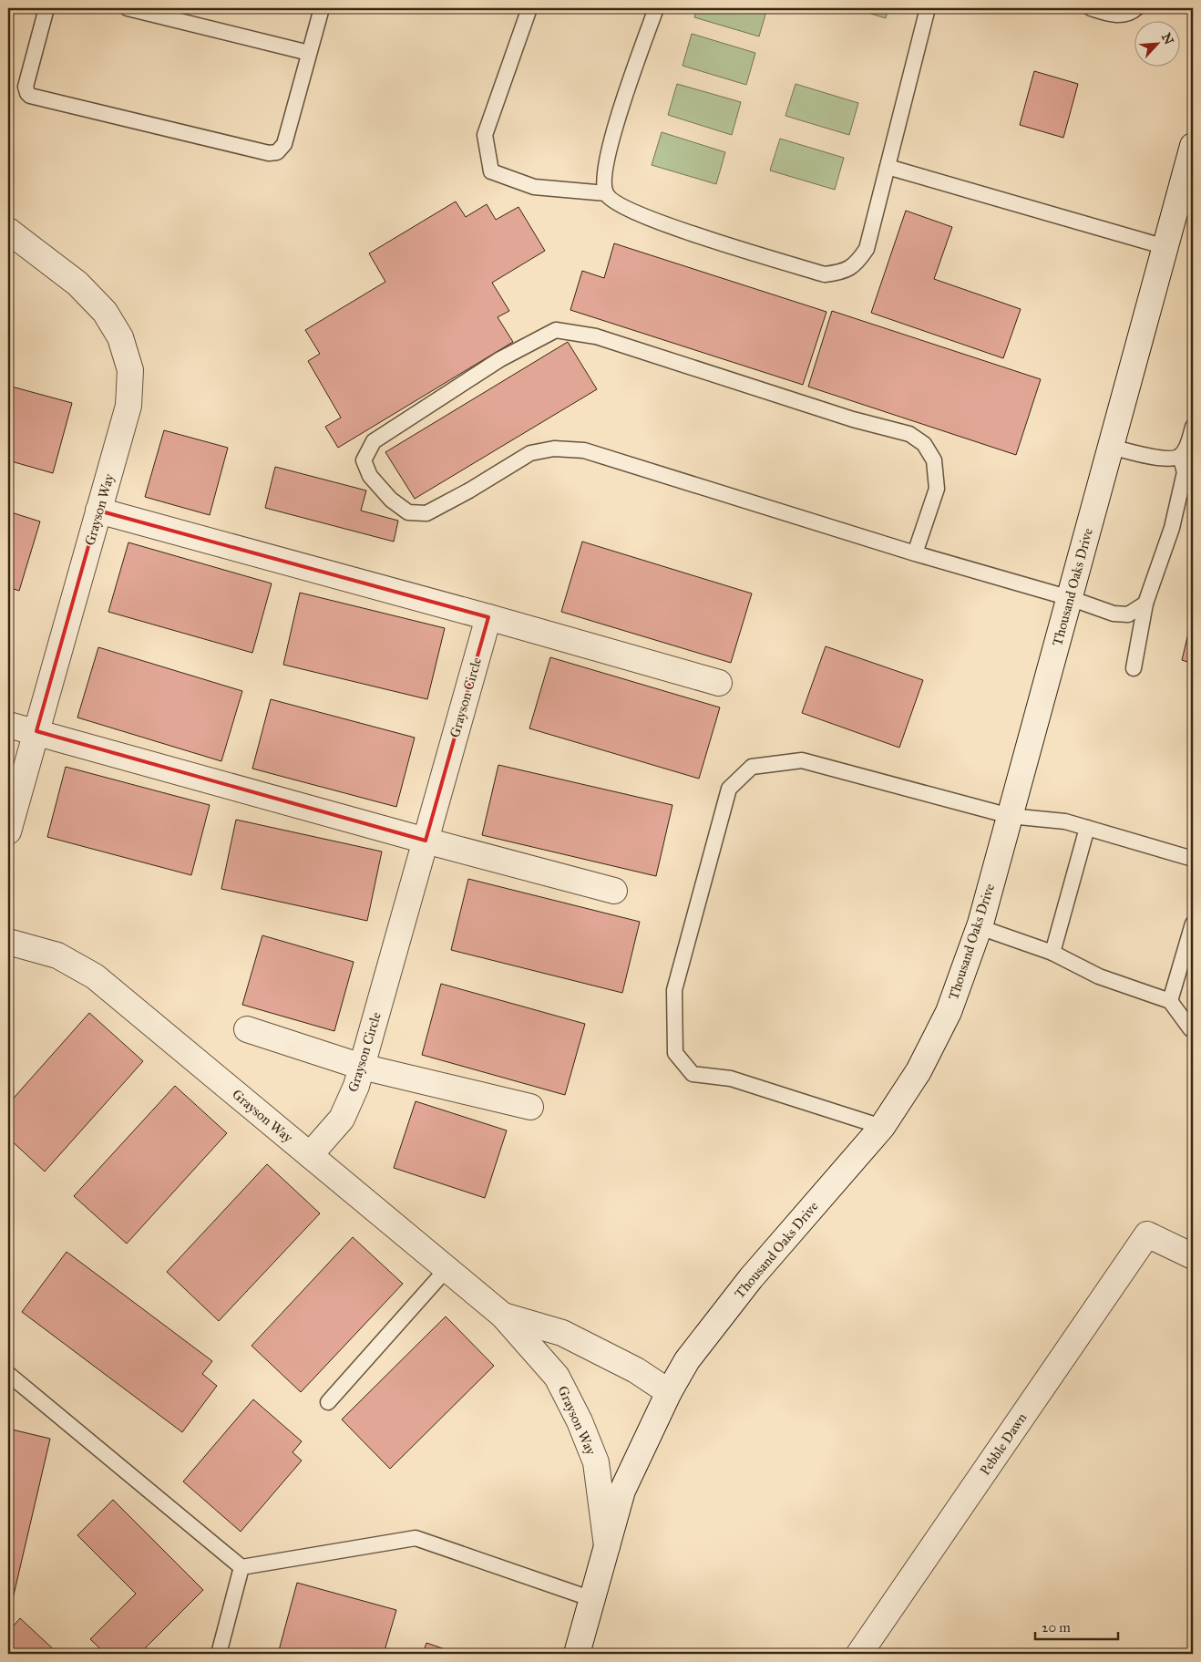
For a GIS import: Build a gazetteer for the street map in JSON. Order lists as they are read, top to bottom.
{
  "streets": {
    "street": [
      "Grayson Way",
      "Thousand Oaks Drive",
      "Grayson Circle",
      "Pebble Dawn"
    ]
  },
  "crossings": [
    ["Grayson Way", "Thousand Oaks Drive"],
    ["Grayson Way", "Grayson Circle"]
  ],
  "scale_bar": "20 m",
  "north": "top right"
}
